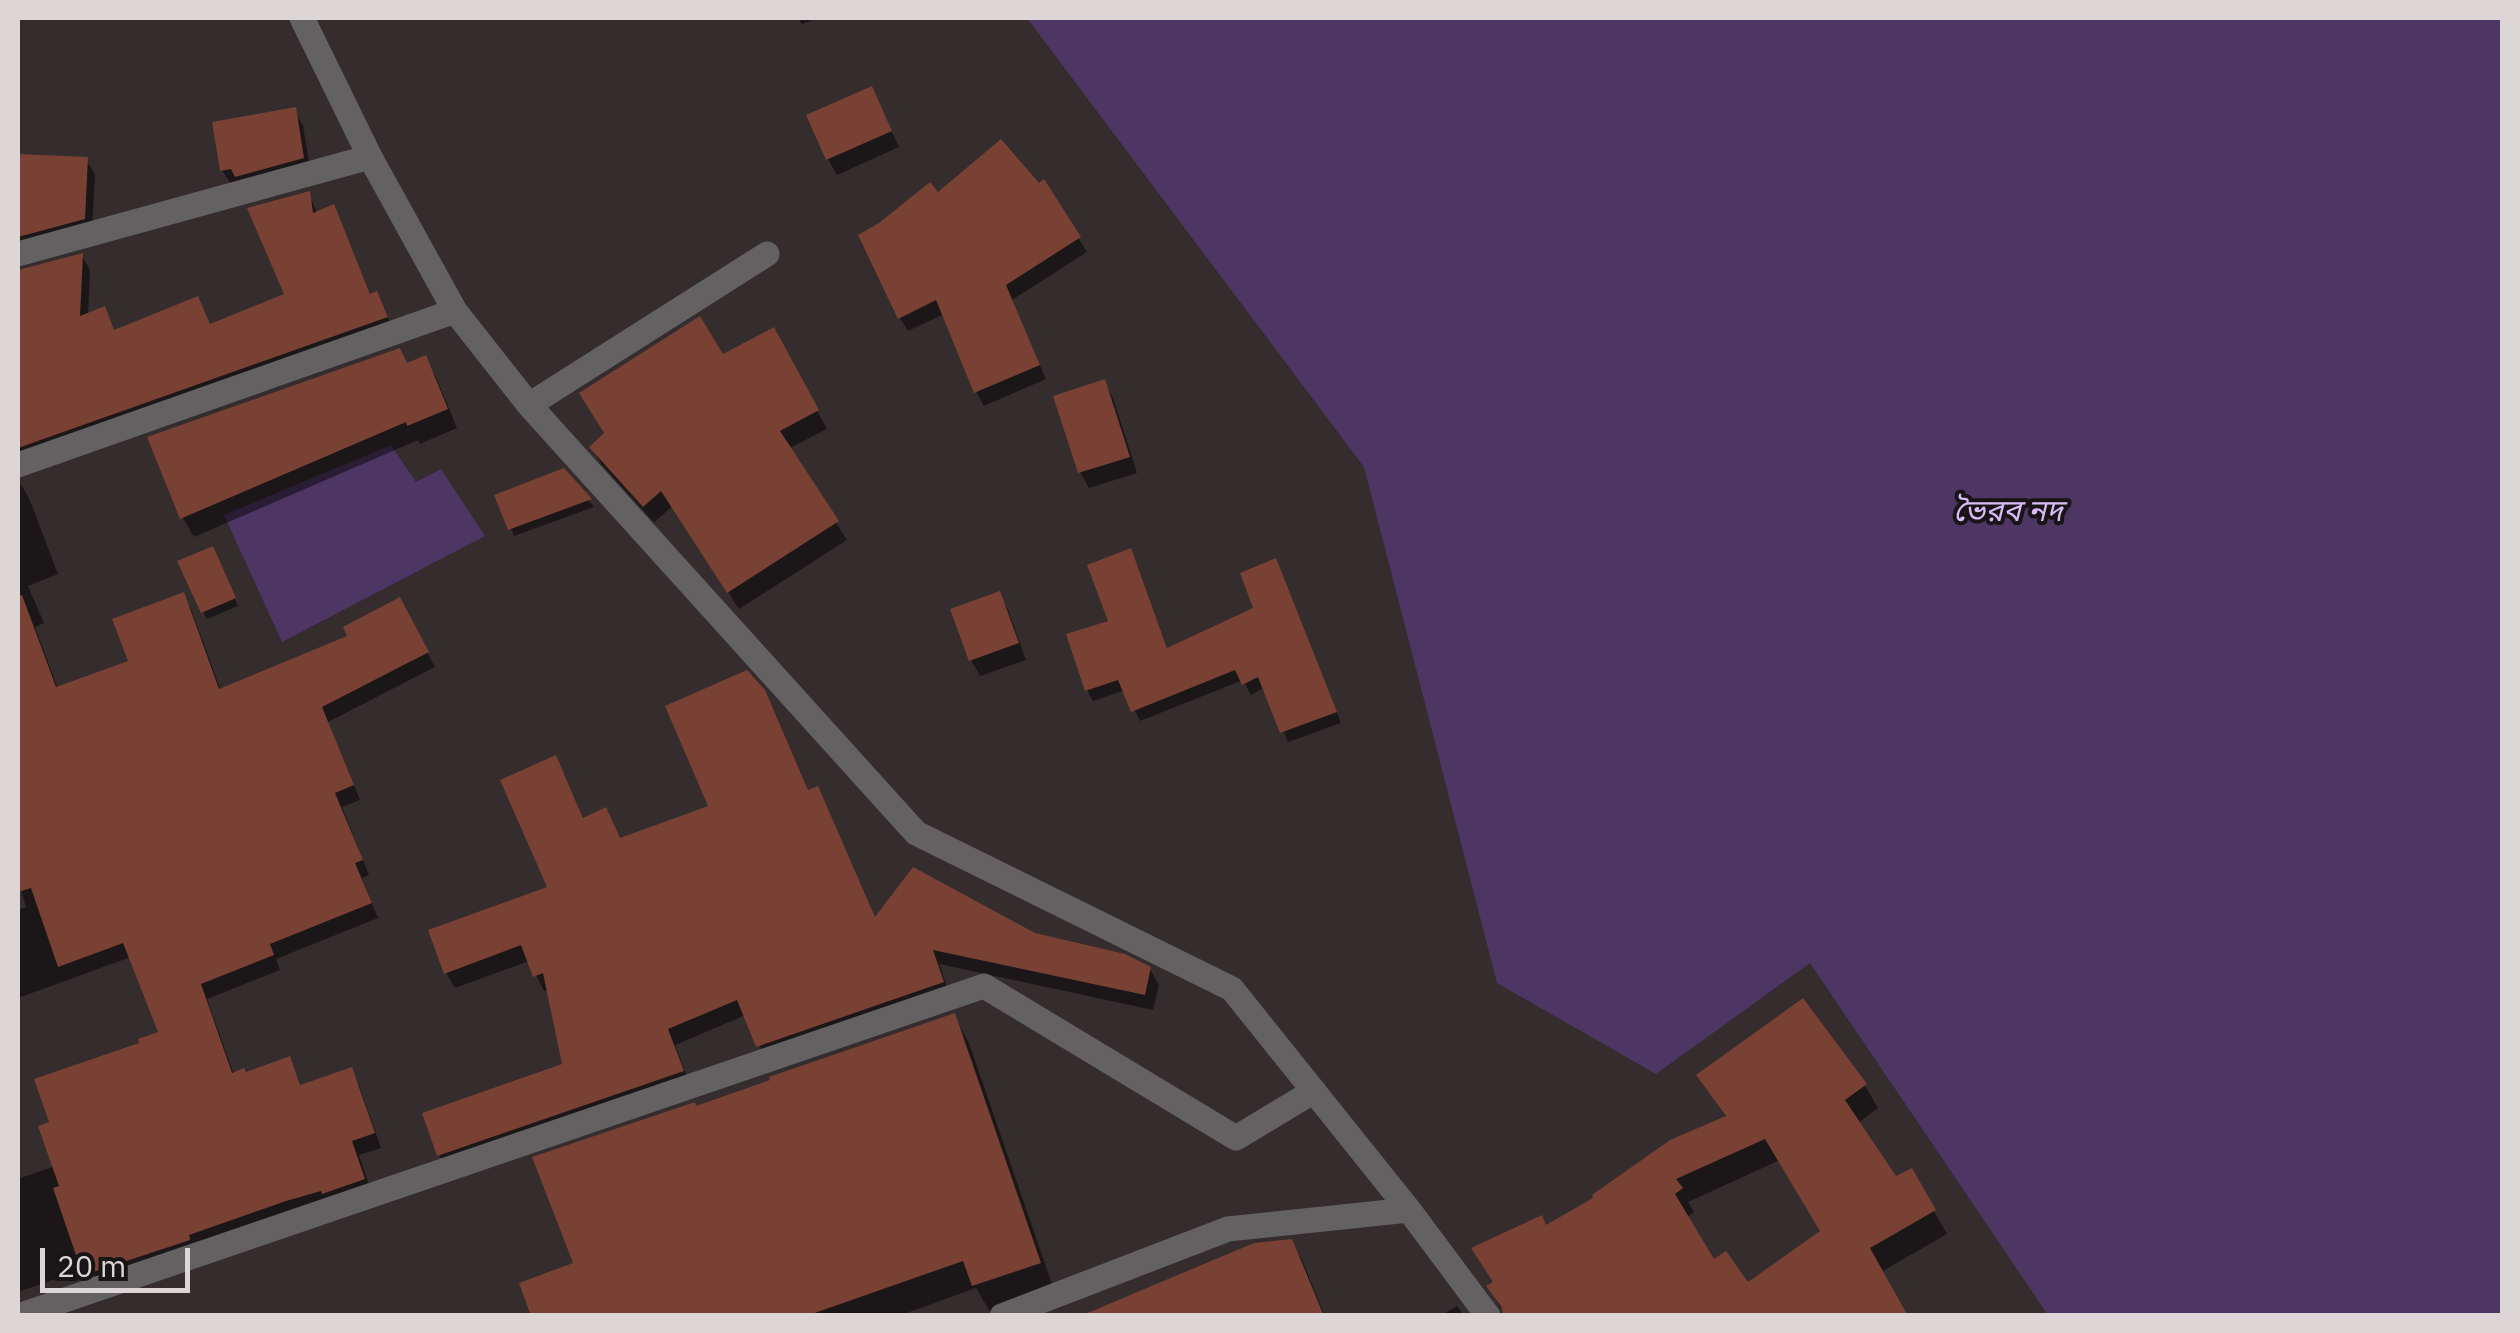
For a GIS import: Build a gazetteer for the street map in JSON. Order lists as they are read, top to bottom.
{
  "water": ["ভৈরব নদ"],
  "scale_bar": "20 m"
}
